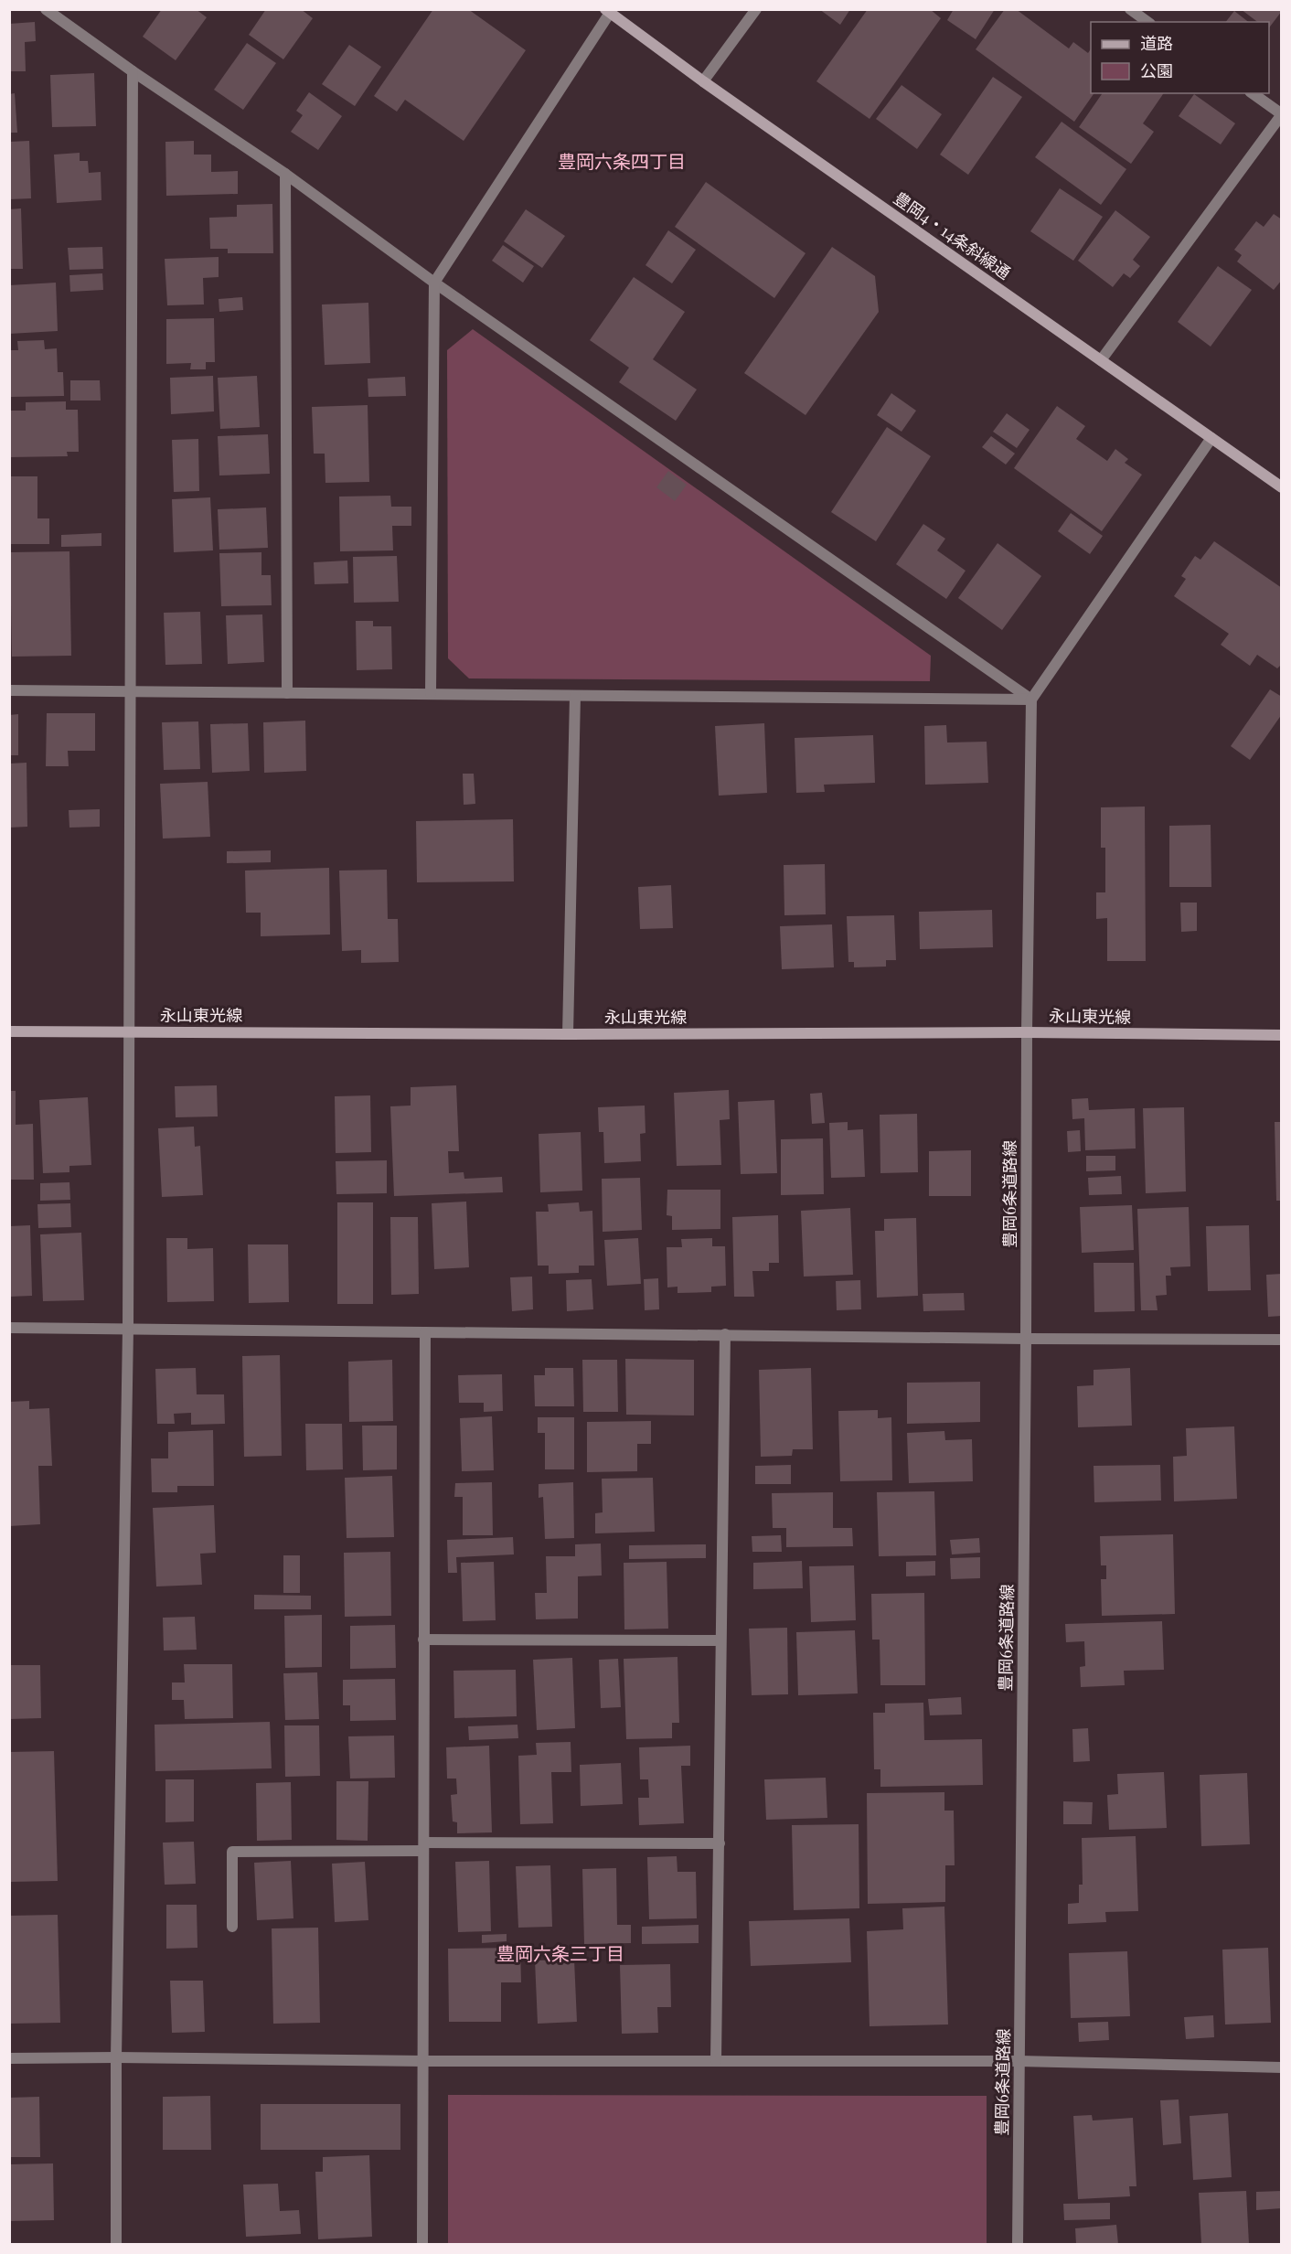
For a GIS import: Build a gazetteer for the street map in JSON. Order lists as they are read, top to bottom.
{
  "streets": {
    "street": ["豊岡4・14条斜線通", "永山東光線", "豊岡6条道路線"]
  },
  "crossings": [
    ["永山東光線", "豊岡6条道路線"]
  ],
  "districts": ["豊岡六条四丁目", "豊岡六条三丁目"],
  "legend": ["道路", "公園"]
}
